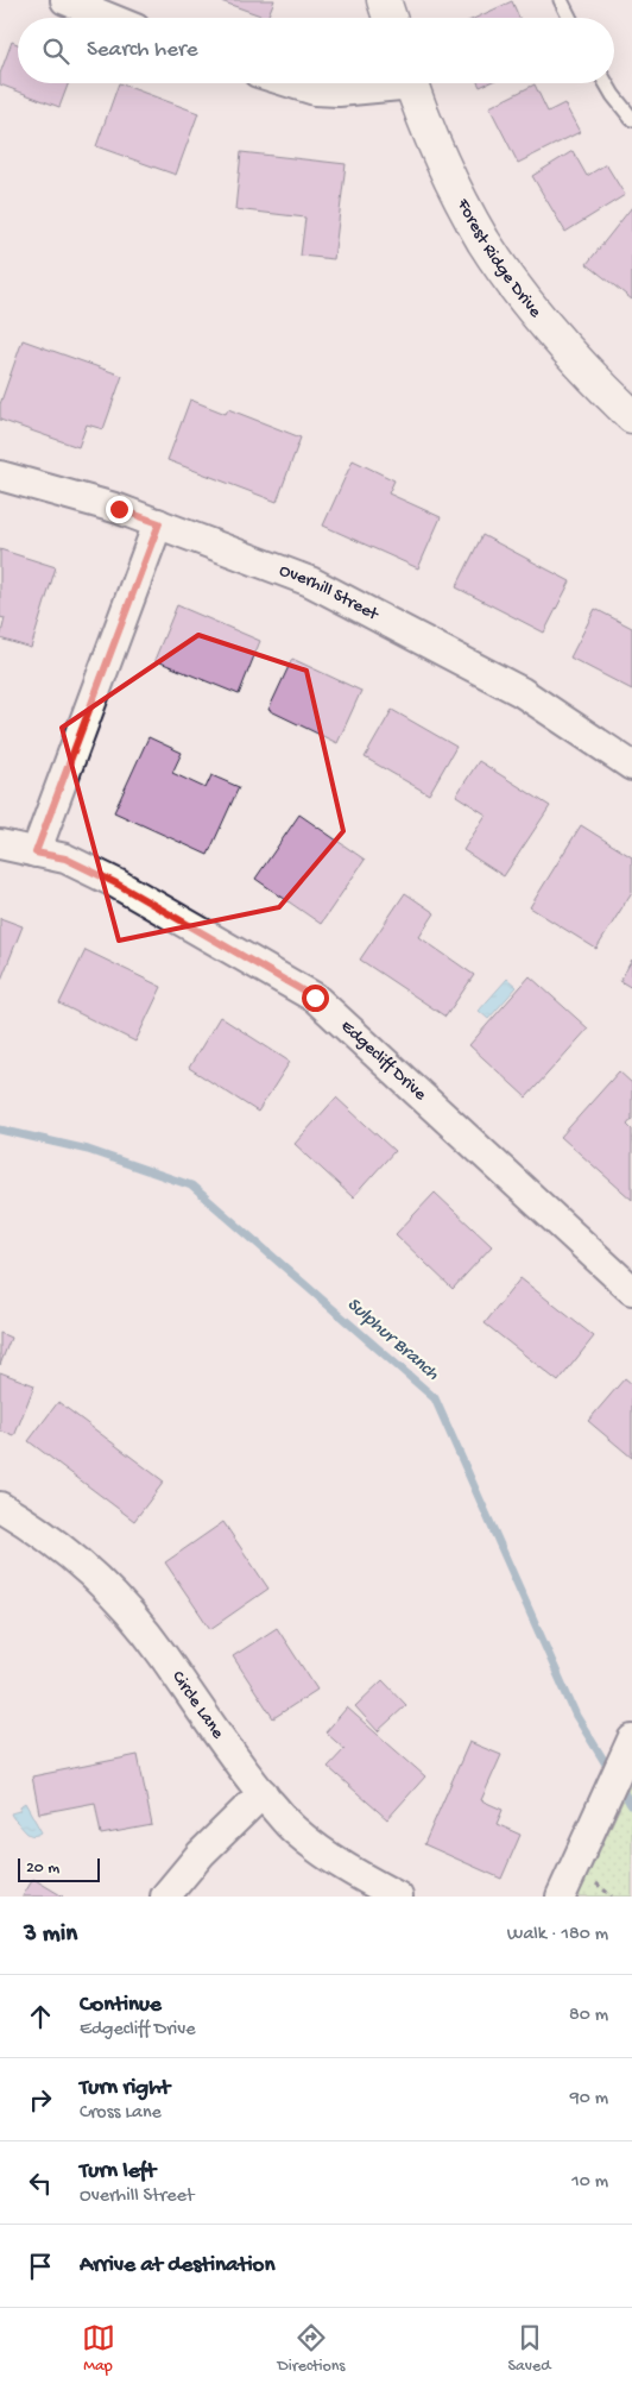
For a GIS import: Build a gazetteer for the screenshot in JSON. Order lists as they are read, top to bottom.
{
  "streets": {
    "main road": ["Forest Ridge Drive"],
    "street": ["Overhill Street", "Edgecliff Drive", "Circle Lane"]
  },
  "water": ["Sulphur Branch"],
  "scale_bar": "20 m",
  "page": {
    "search": "Search here",
    "scale": "20 m",
    "heading": ["3 min", "Walk · 180 m"],
    "list": [
      ["Continue", "Edgecliff Drive", "80 m"],
      ["Turn right", "Cross Lane", "90 m"],
      ["Turn left", "Overhill Street", "10 m"],
      "Arrive at destination"
    ],
    "nav": ["Map", "Directions", "Saved"]
  }
}
